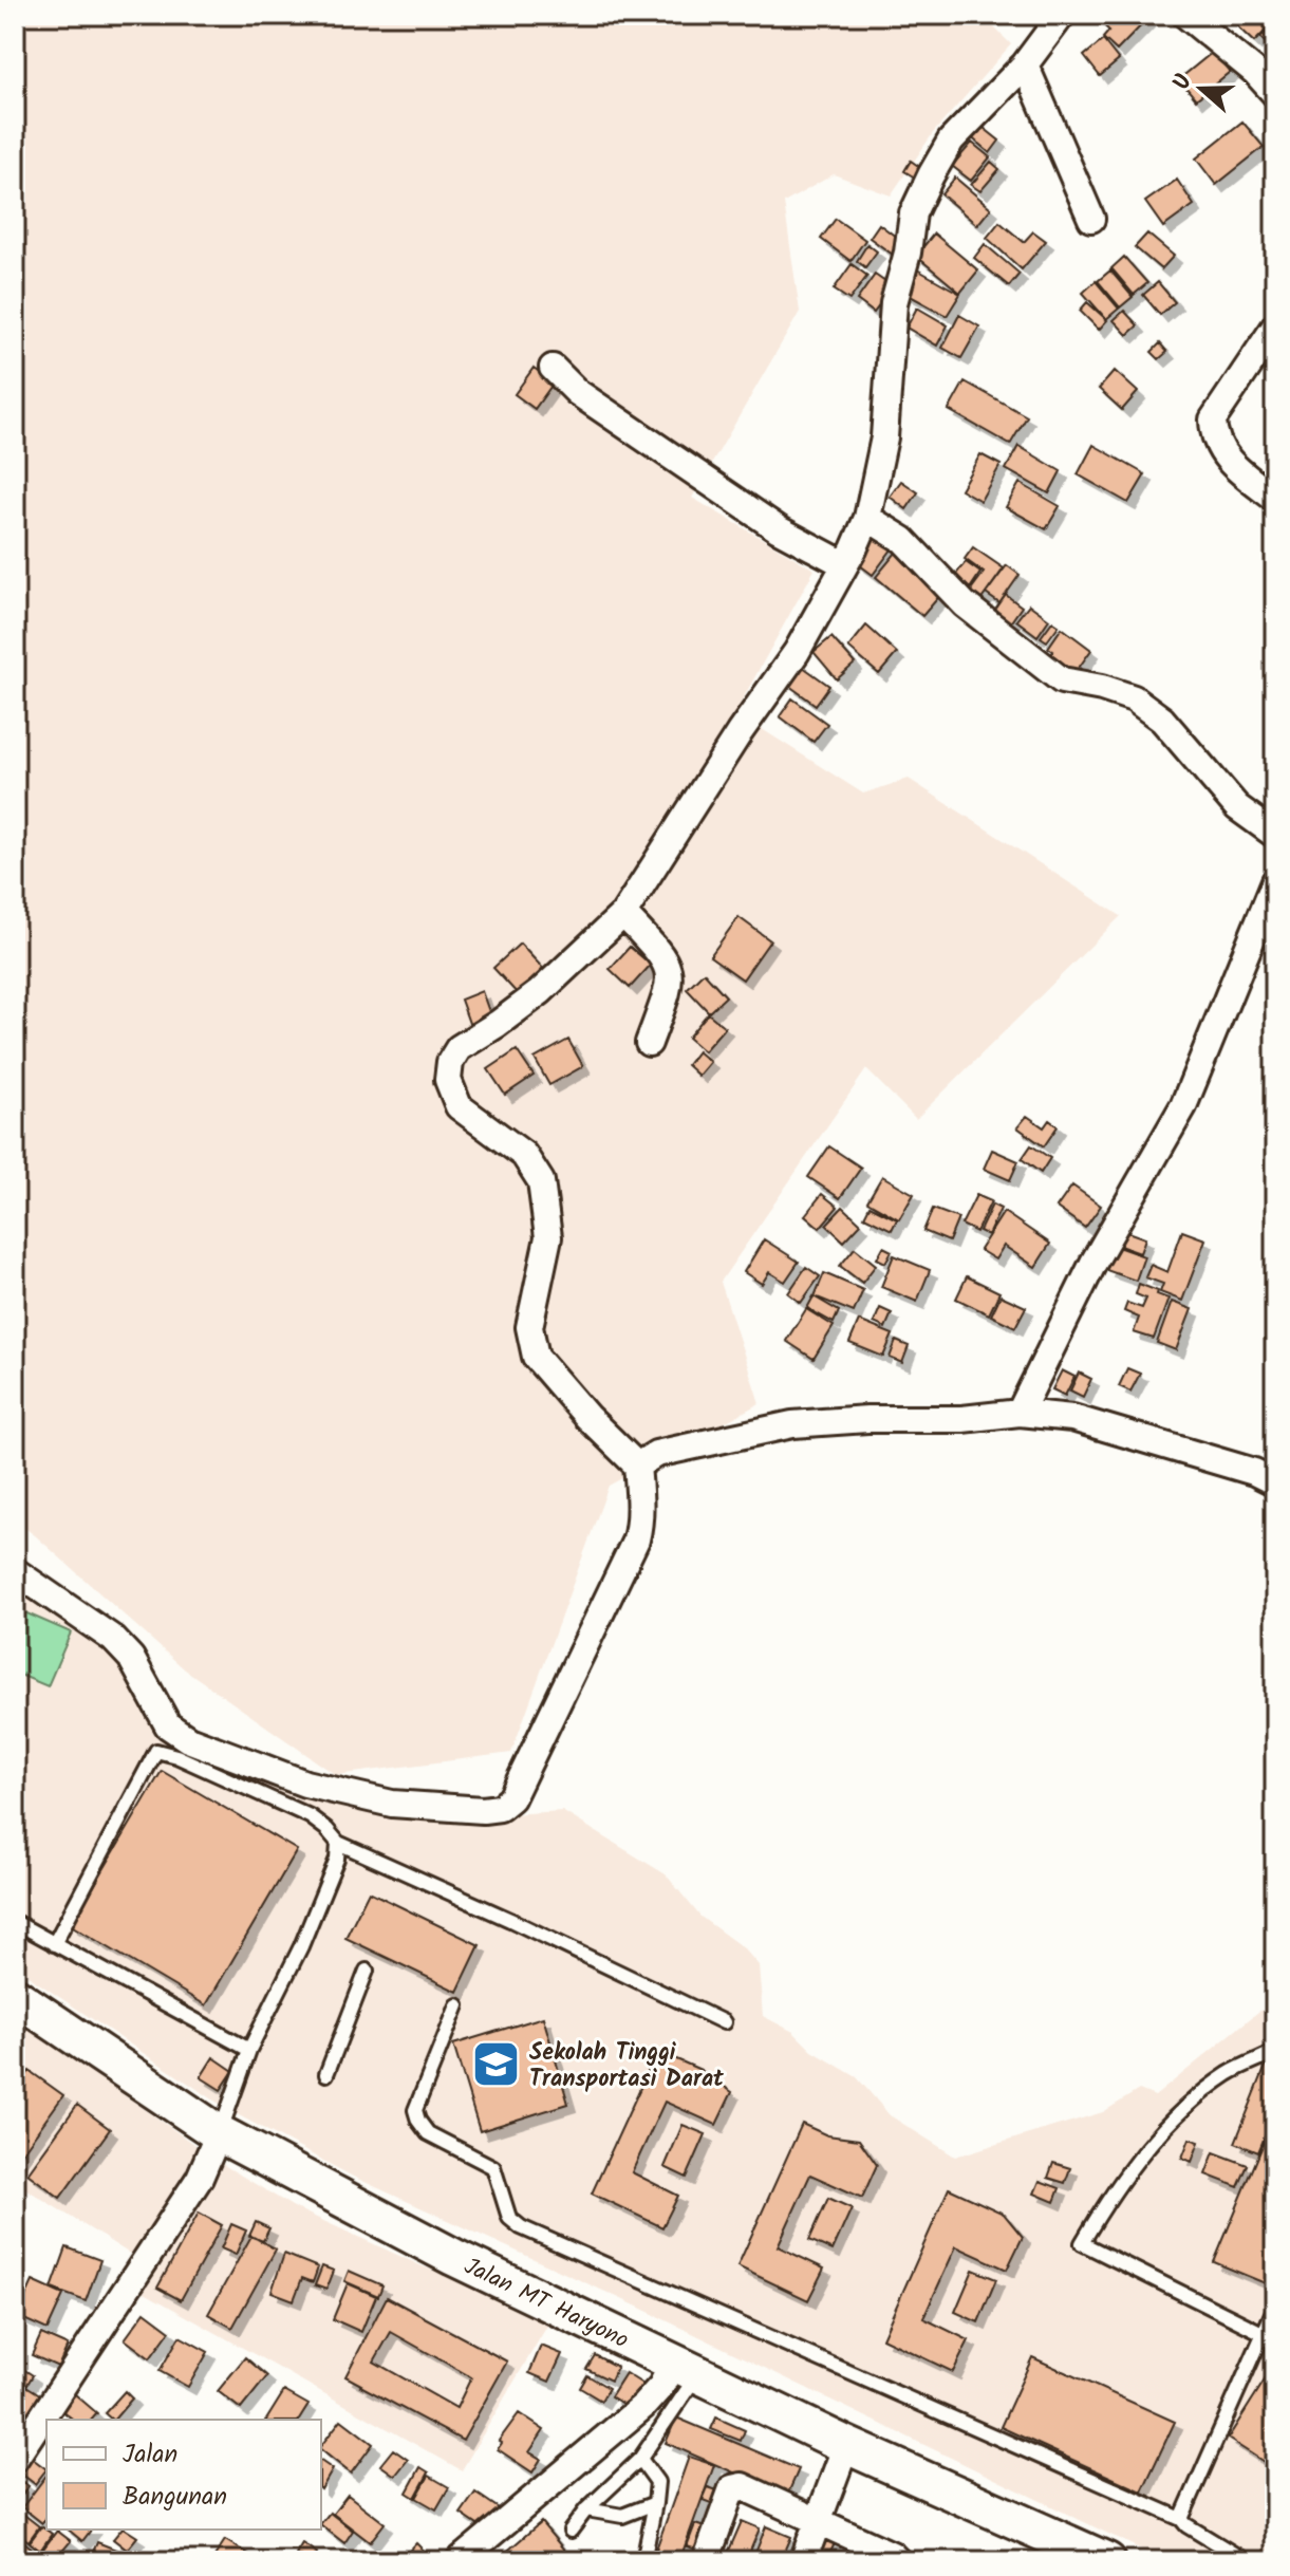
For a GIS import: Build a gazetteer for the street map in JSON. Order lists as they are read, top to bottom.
{
  "streets": {
    "main road": ["Jalan MT Haryono"]
  },
  "places": {
    "school or university": ["Sekolah Tinggi Transportasi Darat"]
  },
  "legend": ["Jalan", "Bangunan"],
  "north": "left"
}
